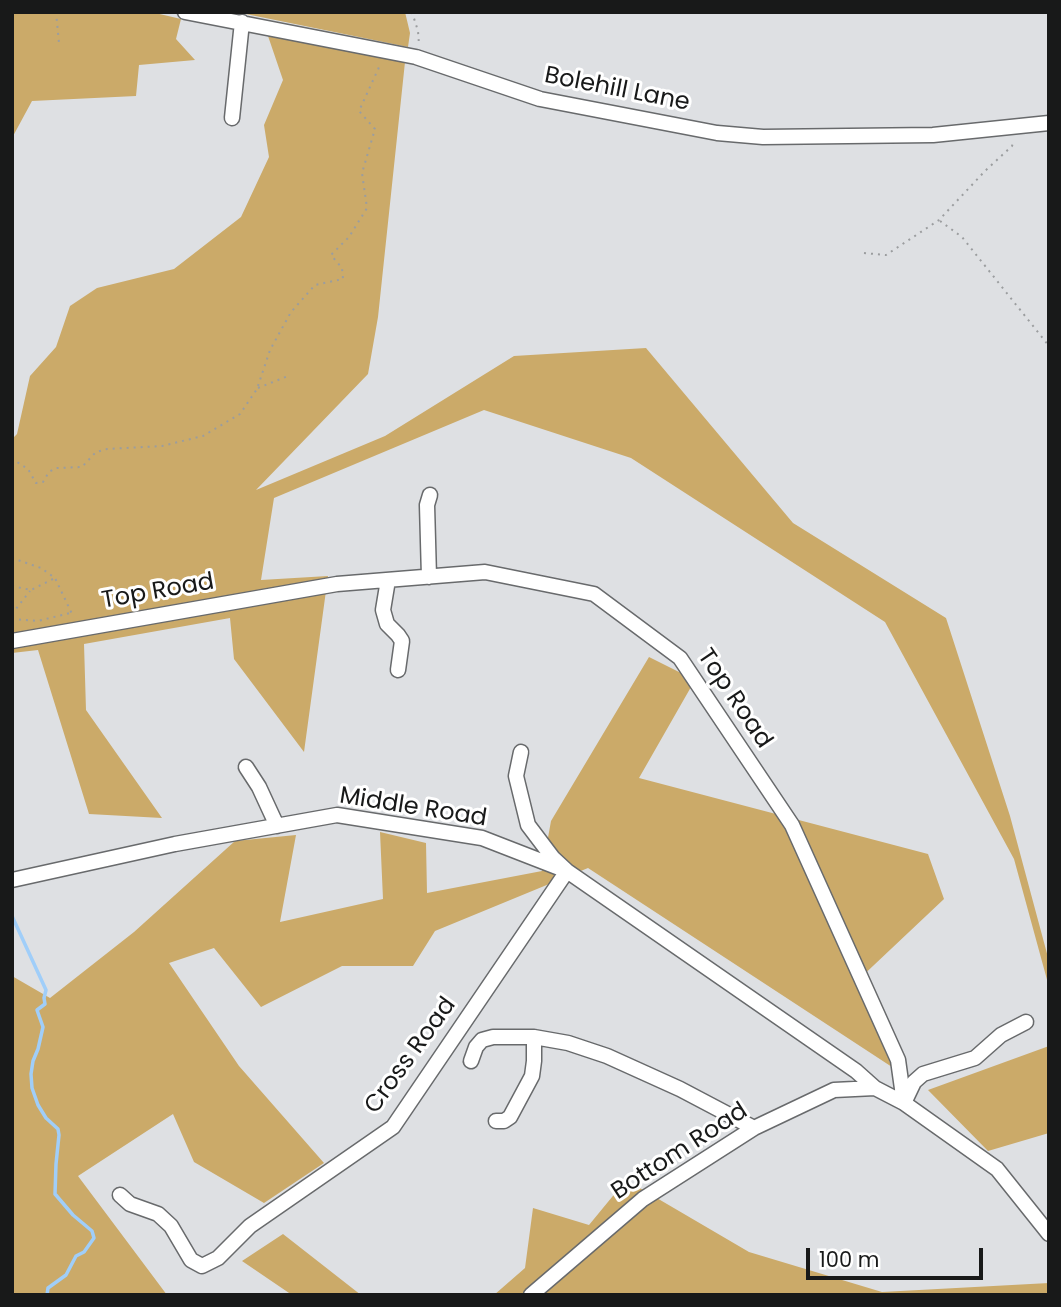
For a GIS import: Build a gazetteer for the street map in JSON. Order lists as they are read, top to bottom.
{
  "streets": {
    "street": [
      "Bolehill Lane",
      "Top Road",
      "Middle Road",
      "Cross Road",
      "Bottom Road"
    ]
  },
  "crossings": [
    ["Top Road", "Middle Road"],
    ["Middle Road", "Cross Road"],
    ["Middle Road", "Bottom Road"]
  ],
  "scale_bar": "100 m"
}
